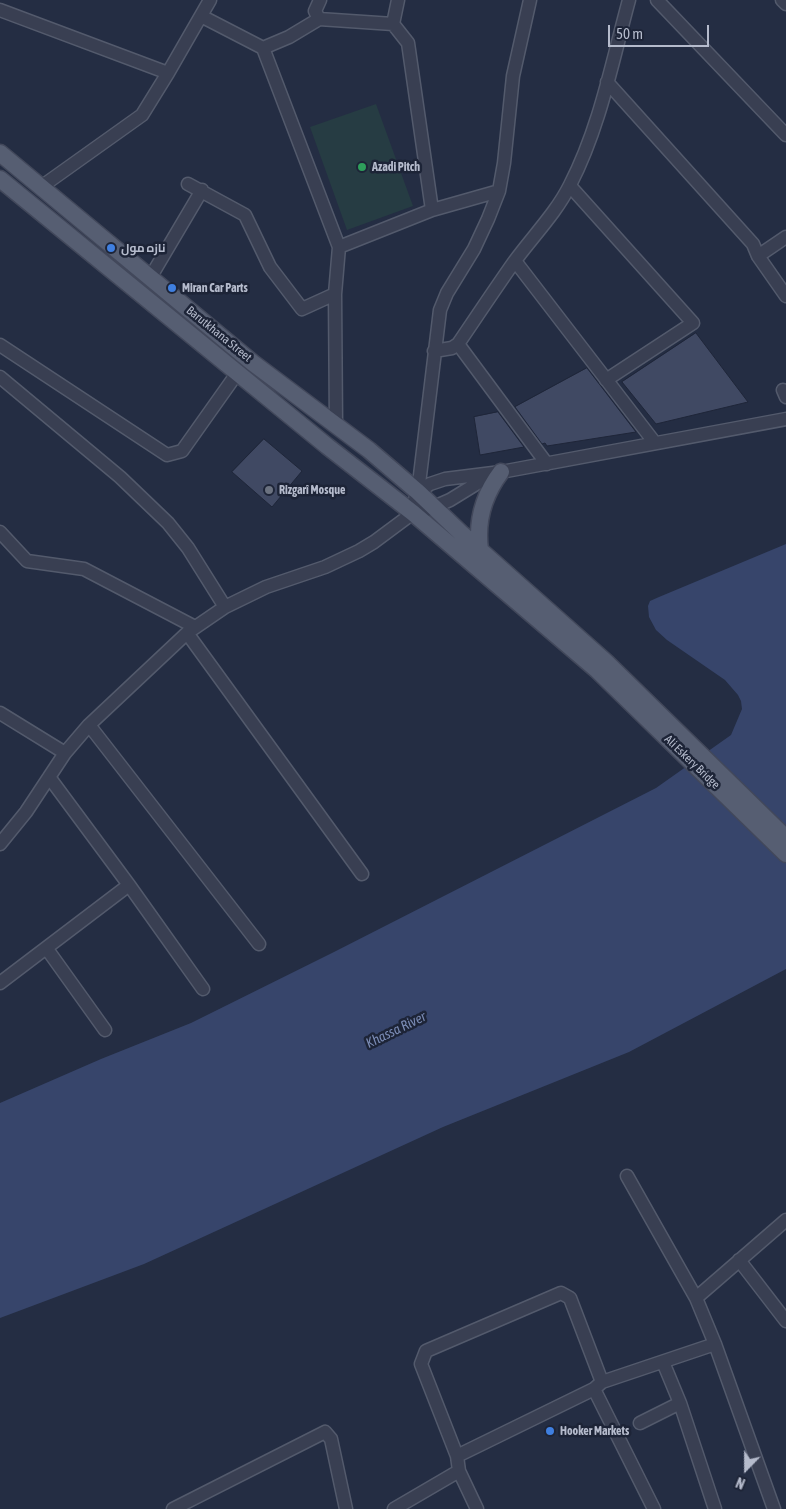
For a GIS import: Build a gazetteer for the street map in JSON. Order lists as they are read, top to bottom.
{
  "streets": {
    "main road": ["Barutkhana Street", "Ali Eskery Bridge"]
  },
  "crossings": [
    ["Barutkhana Street", "Ali Eskery Bridge"]
  ],
  "water": ["Khassa River"],
  "places": [
    "Azadi Pitch",
    "نازه مول",
    "Miran Car Parts",
    "Rizgarî Mosque",
    "Hooker Markets"
  ],
  "scale_bar": "50 m",
  "north": "bottom"
}
